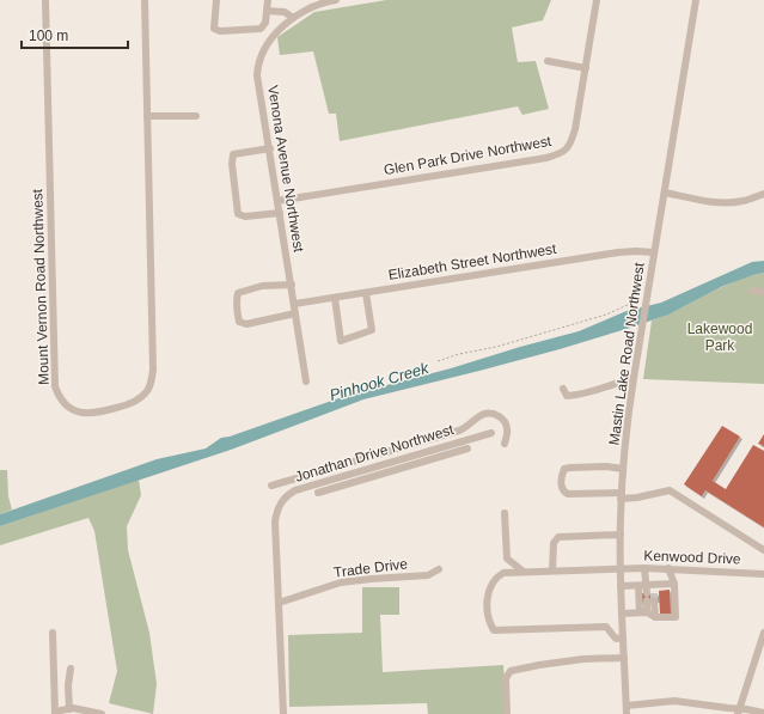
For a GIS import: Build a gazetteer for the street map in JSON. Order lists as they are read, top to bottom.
{
  "streets": {
    "street": [
      "Glen Park Drive Northwest",
      "Venona Avenue Northwest",
      "Elizabeth Street Northwest",
      "Mount Vernon Road Northwest",
      "Mastin Lake Road Northwest",
      "Jonathan Drive Northwest",
      "Kenwood Drive",
      "Trade Drive"
    ]
  },
  "crossings": [
    ["Glen Park Drive Northwest", "Venona Avenue Northwest"],
    ["Venona Avenue Northwest", "Elizabeth Street Northwest"],
    ["Elizabeth Street Northwest", "Mastin Lake Road Northwest"],
    ["Mastin Lake Road Northwest", "Kenwood Drive"],
    ["Jonathan Drive Northwest", "Trade Drive"]
  ],
  "water": ["Pinhook Creek"],
  "parks": ["Lakewood Park"],
  "scale_bar": "100 m"
}
